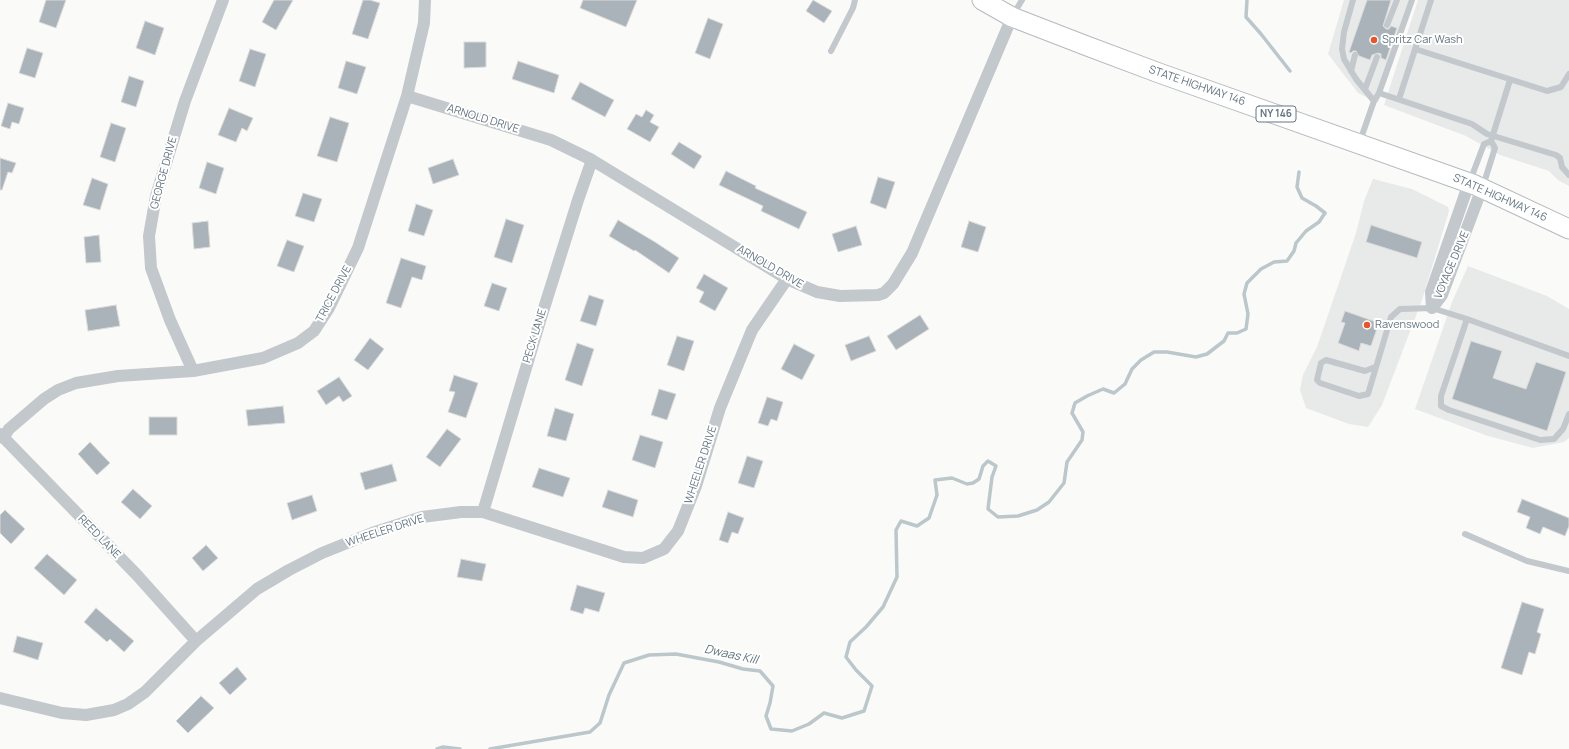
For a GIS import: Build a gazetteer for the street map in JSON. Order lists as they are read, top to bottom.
{
  "streets": {
    "main road": ["STATE HIGHWAY 146", "NY 146"],
    "street": [
      "ARNOLD DRIVE",
      "GEORGE DRIVE",
      "VOYAGE DRIVE",
      "TRICE DRIVE",
      "PECK LANE",
      "WHEELER DRIVE",
      "REED LANE"
    ]
  },
  "crossings": [
    ["STATE HIGHWAY 146", "ARNOLD DRIVE"],
    ["STATE HIGHWAY 146", "VOYAGE DRIVE"],
    ["ARNOLD DRIVE", "TRICE DRIVE"],
    ["ARNOLD DRIVE", "PECK LANE"],
    ["ARNOLD DRIVE", "WHEELER DRIVE"],
    ["GEORGE DRIVE", "TRICE DRIVE"],
    ["TRICE DRIVE", "REED LANE"],
    ["PECK LANE", "WHEELER DRIVE"],
    ["WHEELER DRIVE", "REED LANE"]
  ],
  "water": ["Dwaas Kill"],
  "places": ["Spritz Car Wash", "Ravenswood"]
}
